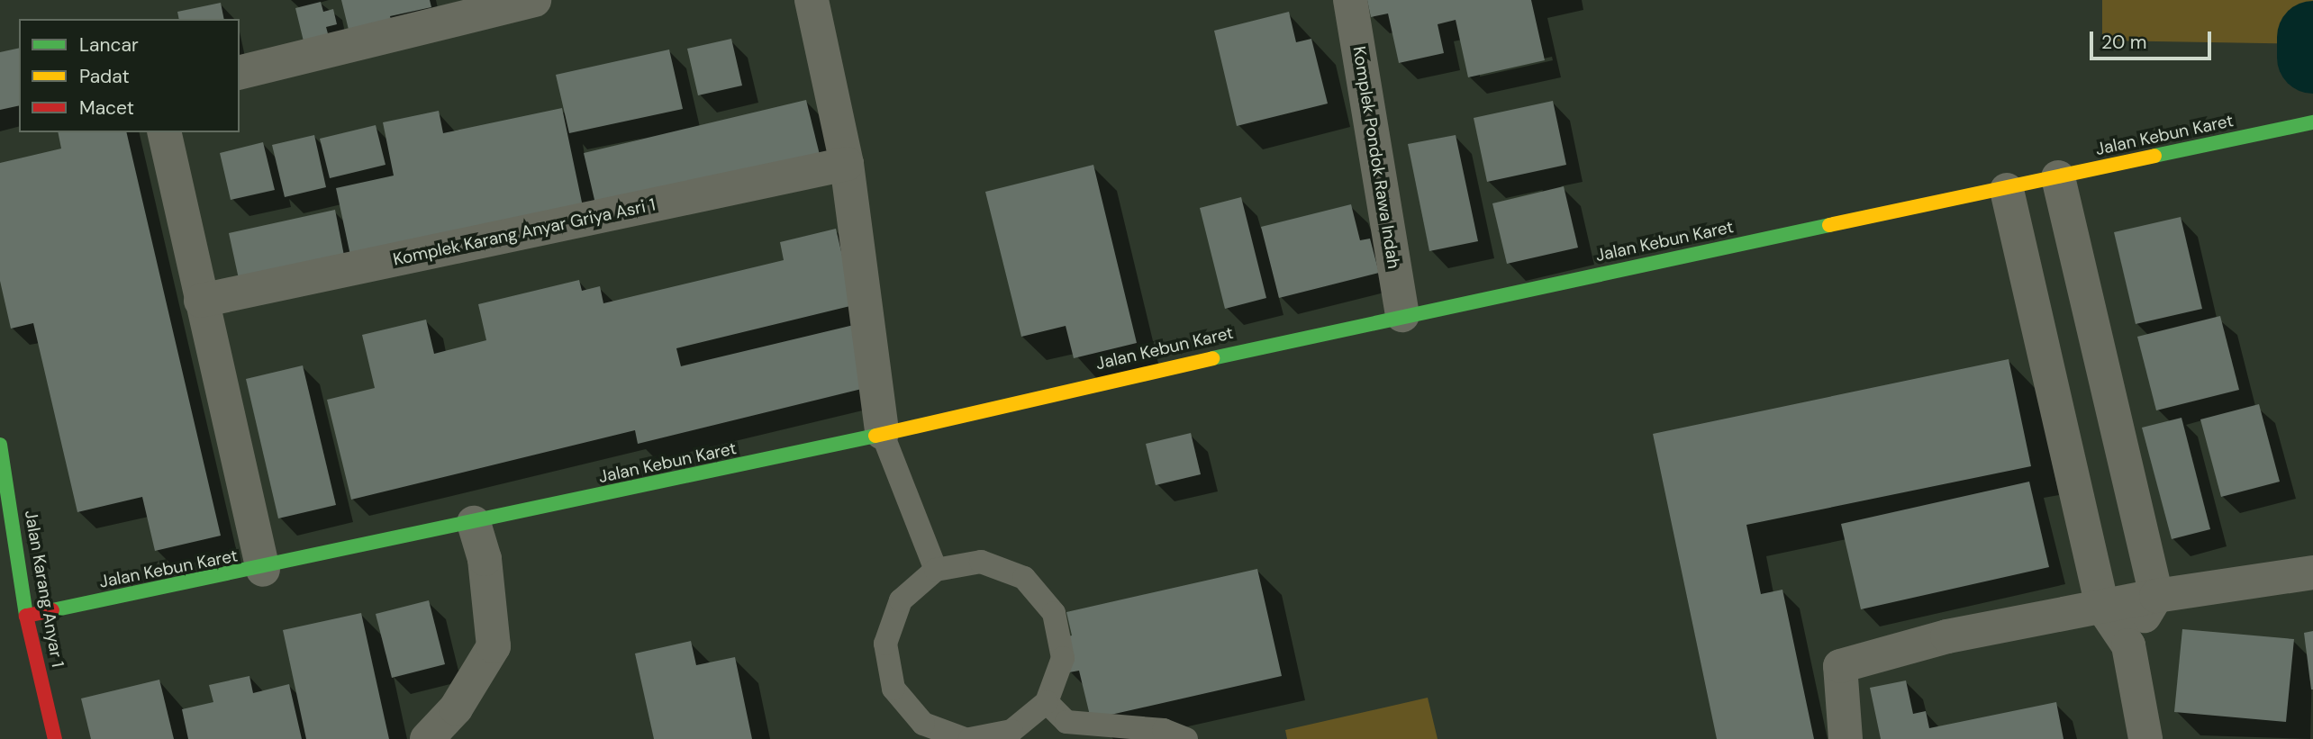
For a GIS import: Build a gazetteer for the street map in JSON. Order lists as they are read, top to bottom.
{
  "streets": {
    "main road": ["Jalan Kebun Karet", "Jalan Karang Anyar 1"],
    "street": ["Komplek Pondok Rawa Indah", "Komplek Karang Anyar Griya Asri 1"]
  },
  "crossings": [
    ["Jalan Kebun Karet", "Komplek Pondok Rawa Indah"],
    ["Jalan Kebun Karet", "Jalan Karang Anyar 1"]
  ],
  "legend": ["Lancar", "Padat", "Macet"],
  "scale_bar": "20 m"
}
